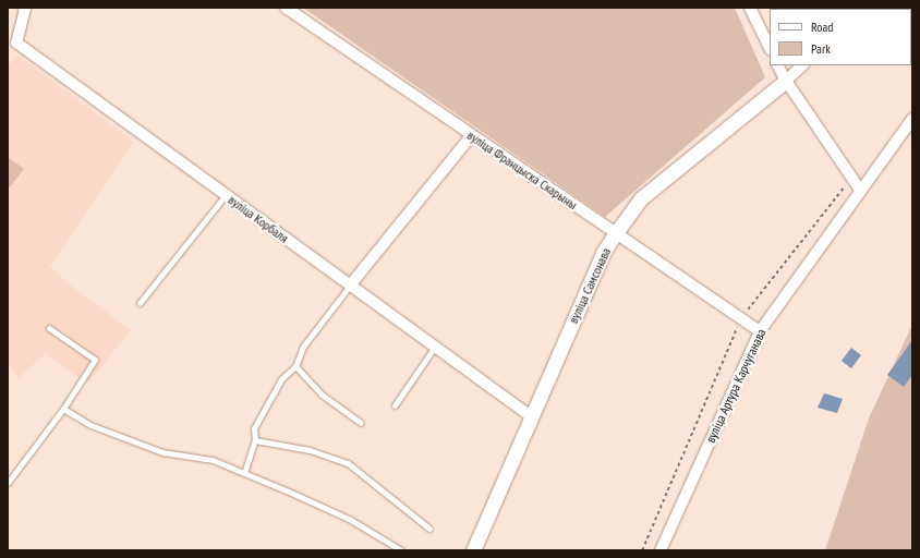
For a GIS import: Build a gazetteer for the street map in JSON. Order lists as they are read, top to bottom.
{
  "streets": {
    "street": [
      "вуліца Францыска Скарыны",
      "вуліца Корбаля",
      "вуліца Самсонава",
      "вуліца Артура Карчуганава"
    ]
  },
  "crossings": [
    ["вуліца Францыска Скарыны", "вуліца Самсонава"],
    ["вуліца Францыска Скарыны", "вуліца Артура Карчуганава"],
    ["вуліца Корбаля", "вуліца Самсонава"]
  ],
  "legend": ["Road", "Park"]
}
